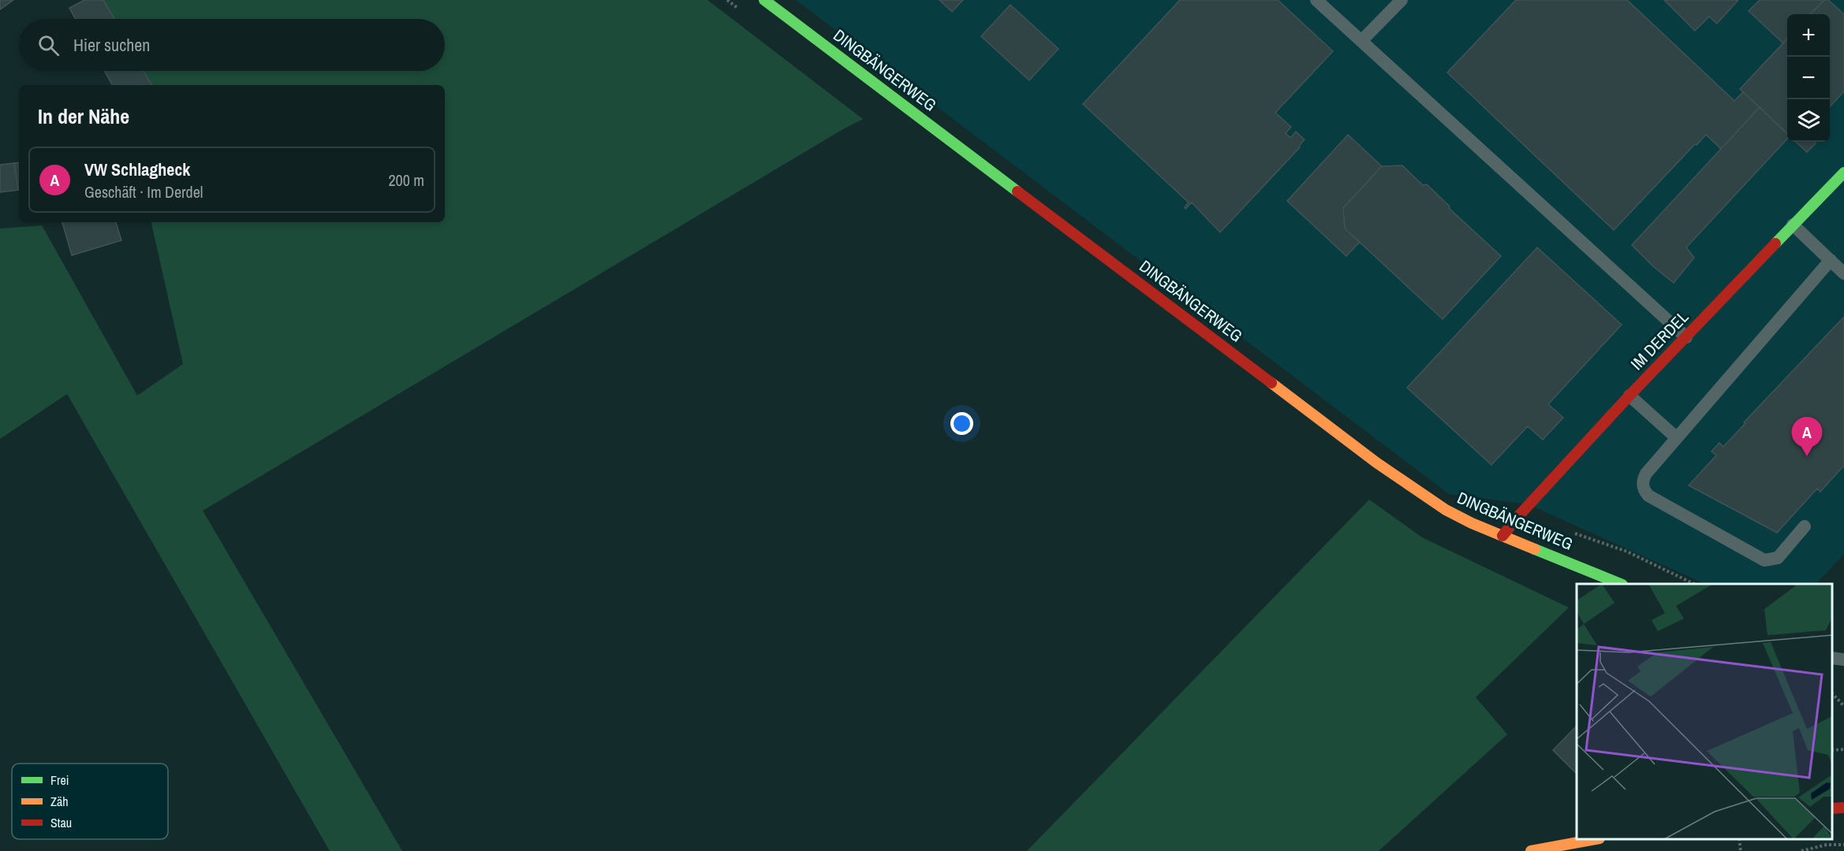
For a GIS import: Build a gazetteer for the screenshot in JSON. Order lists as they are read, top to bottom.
{
  "streets": {
    "main road": ["DINGBÄNGERWEG", "IM DERDEL"]
  },
  "crossings": [
    ["DINGBÄNGERWEG", "IM DERDEL"]
  ],
  "legend": ["Frei", "Zäh", "Stau"],
  "page": {
    "map_buttons": ["+", "−"],
    "search": "Hier suchen",
    "heading": "In der Nähe",
    "list": [
      {
        "mark": "A",
        "name": "VW Schlagheck",
        "note": "Geschäft · Im Derdel",
        "value": "200 m"
      }
    ],
    "pins": "A"
  }
}
